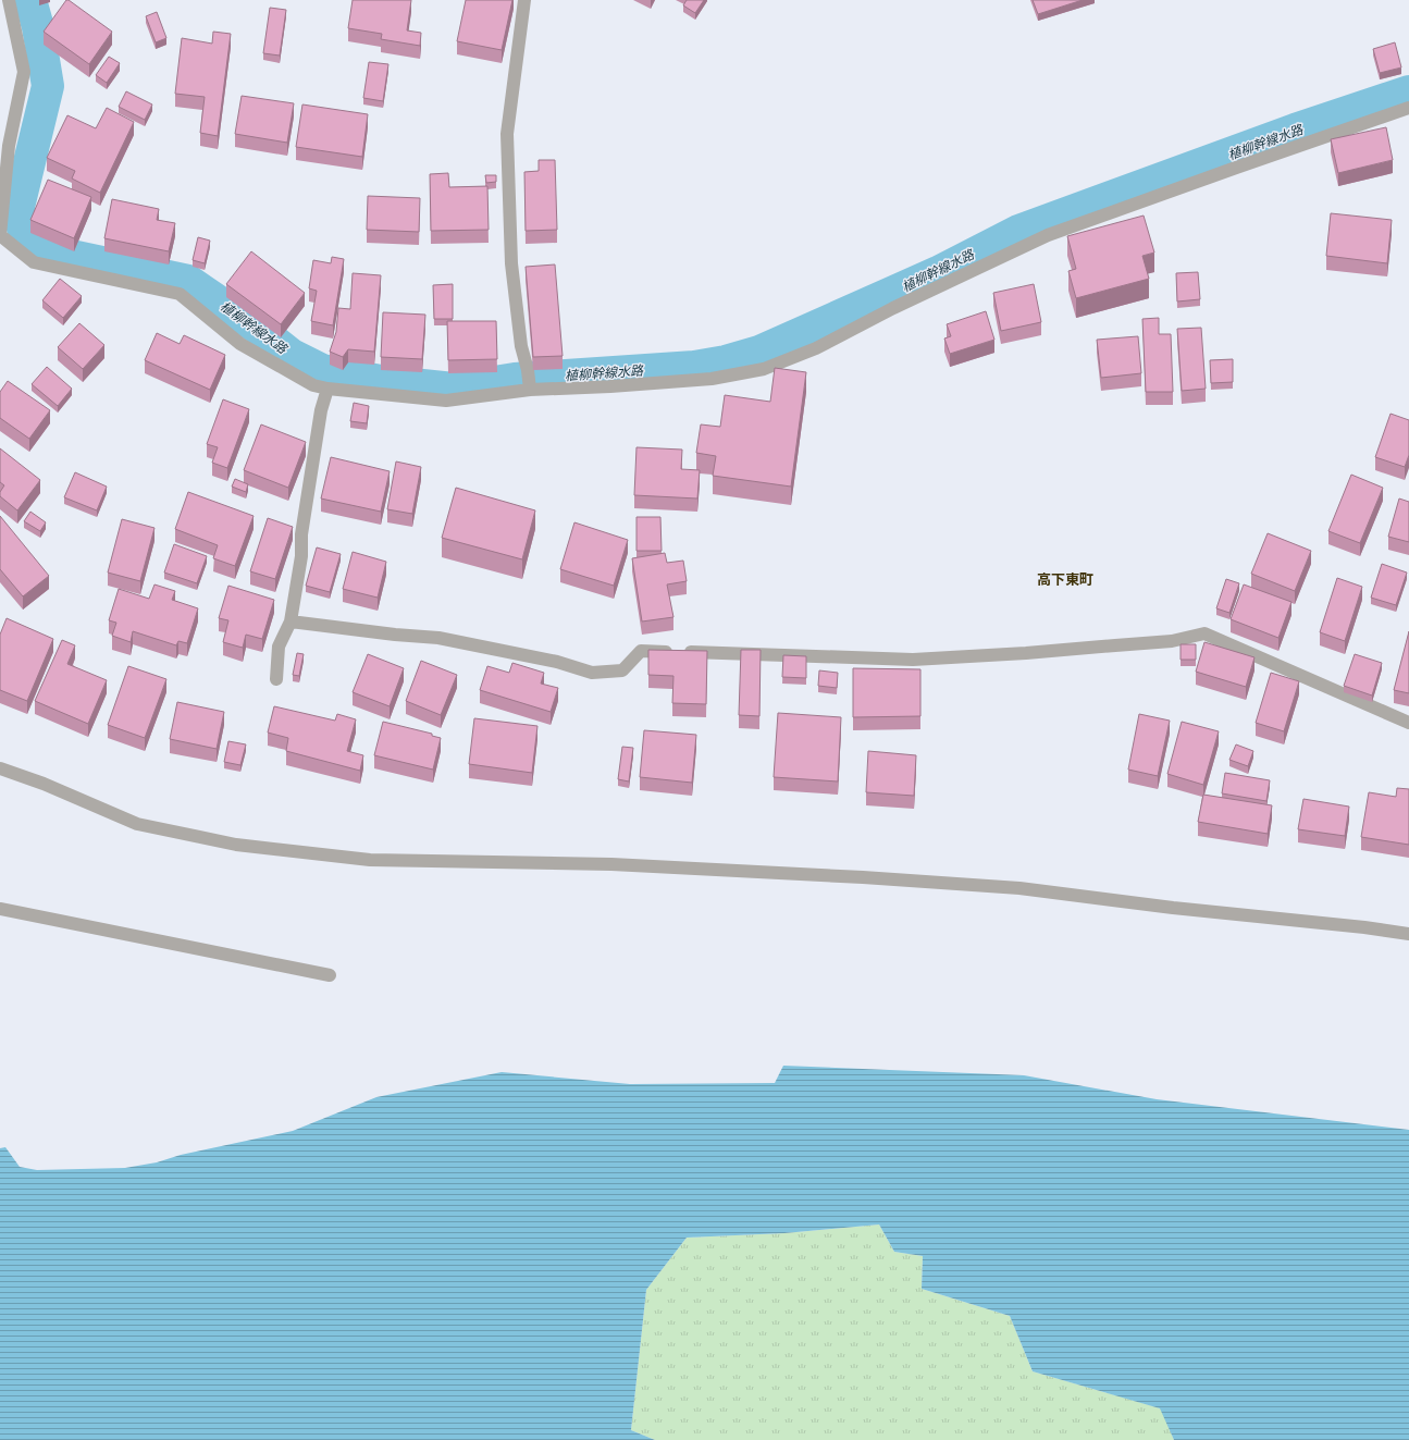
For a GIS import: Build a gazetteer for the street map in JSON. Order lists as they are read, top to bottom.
{
  "districts": ["高下東町"],
  "water": ["植柳幹線水路"]
}
